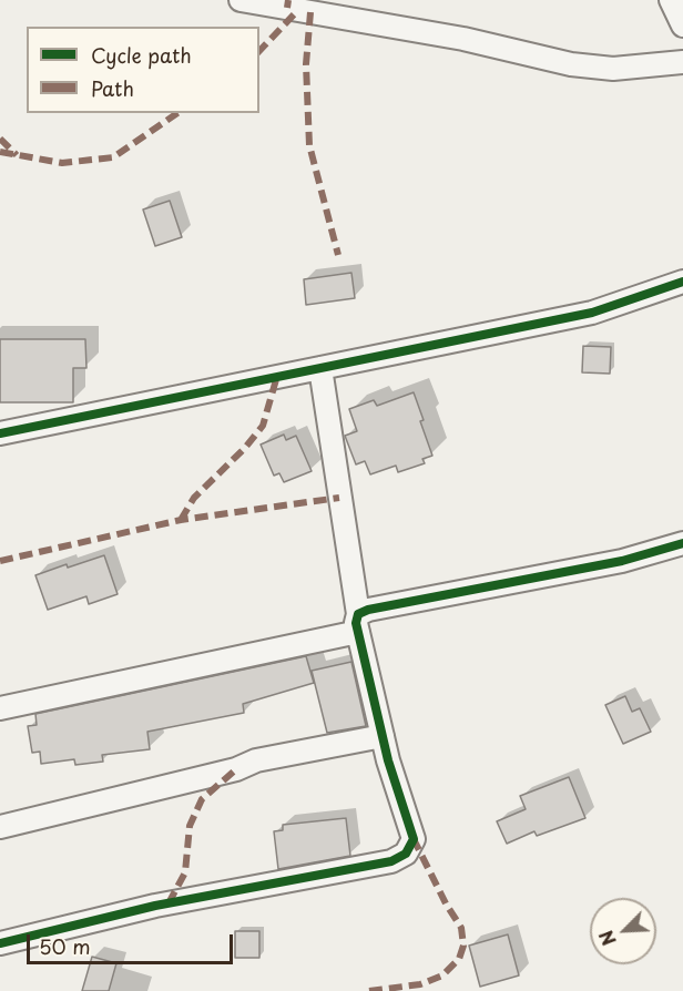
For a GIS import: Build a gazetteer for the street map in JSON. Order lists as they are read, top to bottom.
{
  "legend": ["Cycle path", "Path"],
  "scale_bar": "50 m",
  "north": "bottom left"
}
